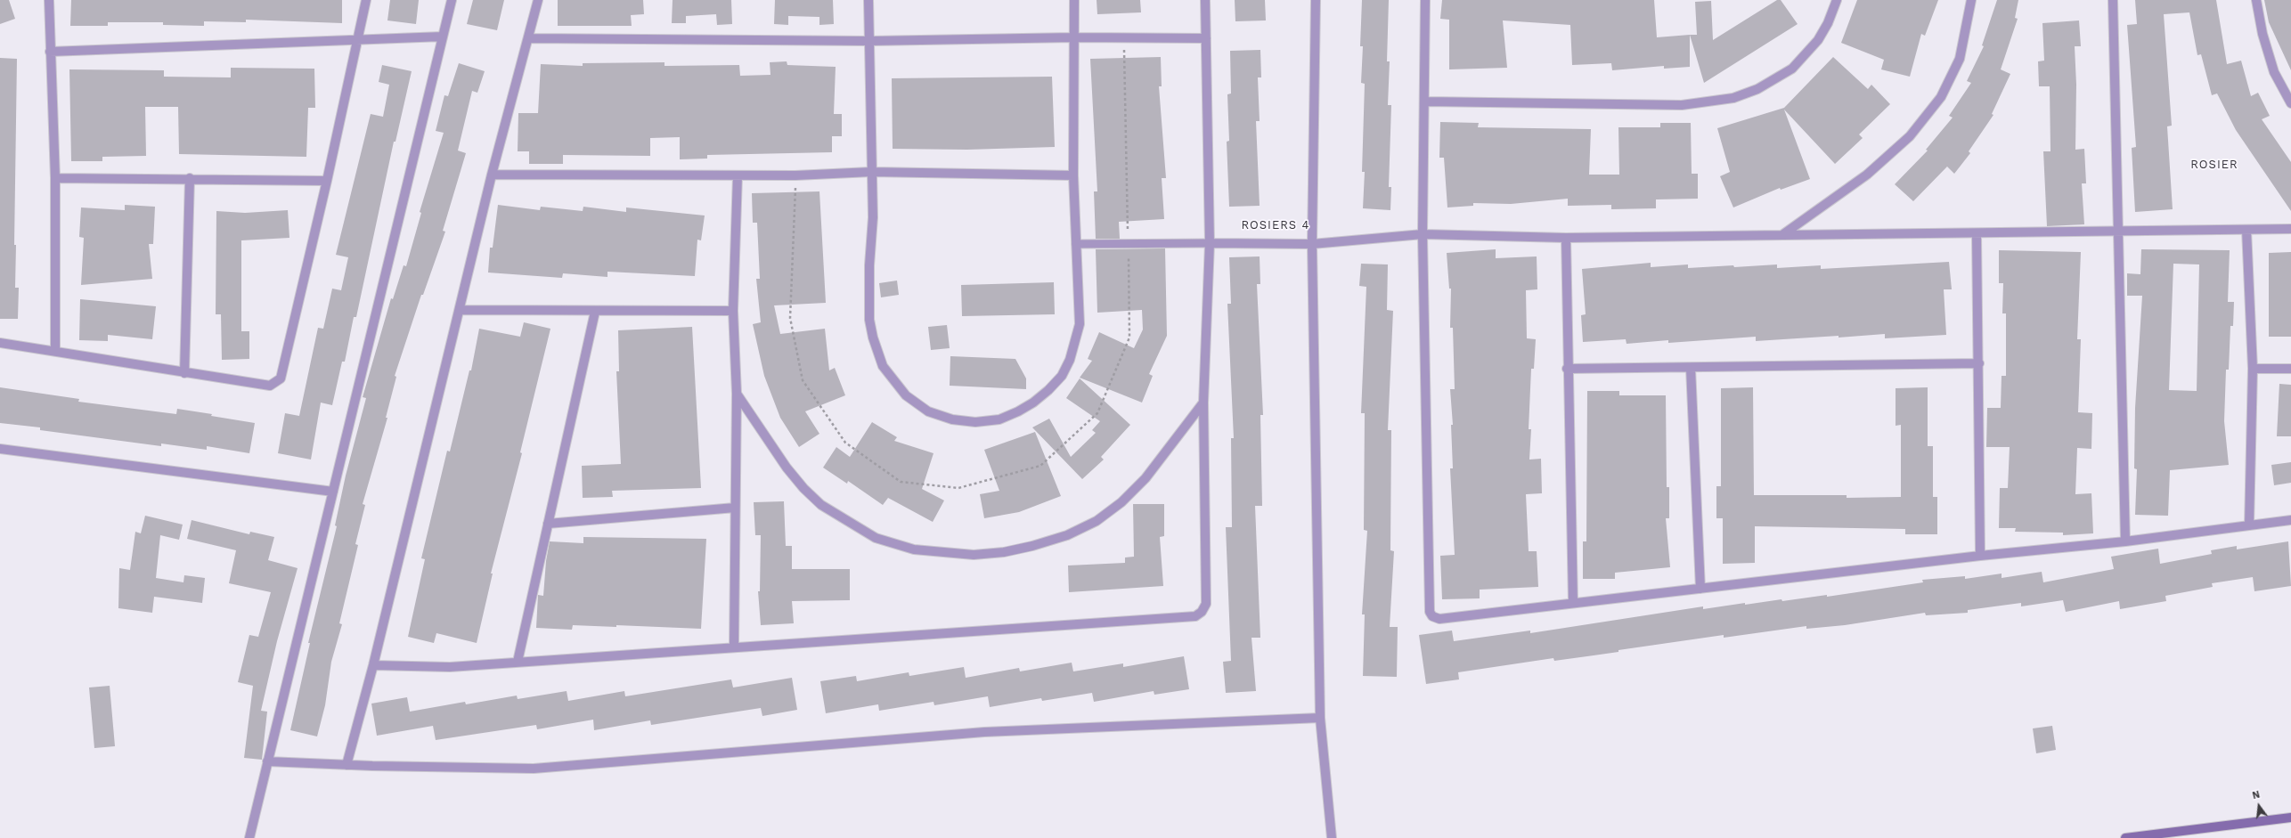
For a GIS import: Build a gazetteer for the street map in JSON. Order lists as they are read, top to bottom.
{
  "districts": ["ROSIER", "ROSIERS 4"],
  "north": "top"
}
